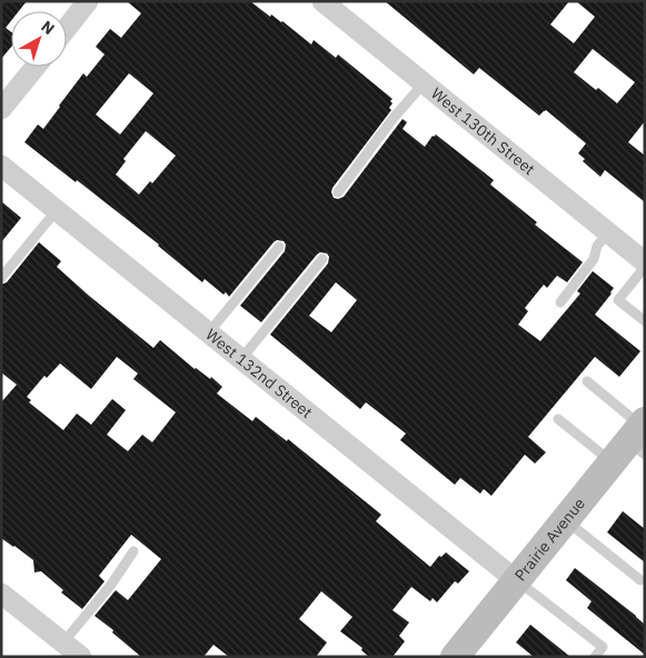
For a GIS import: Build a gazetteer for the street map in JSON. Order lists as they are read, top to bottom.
{
  "streets": {
    "main road": ["Prairie Avenue"],
    "street": ["West 130th Street", "West 132nd Street"]
  },
  "crossings": [
    ["West 132nd Street", "Prairie Avenue"]
  ],
  "north": "top right"
}
